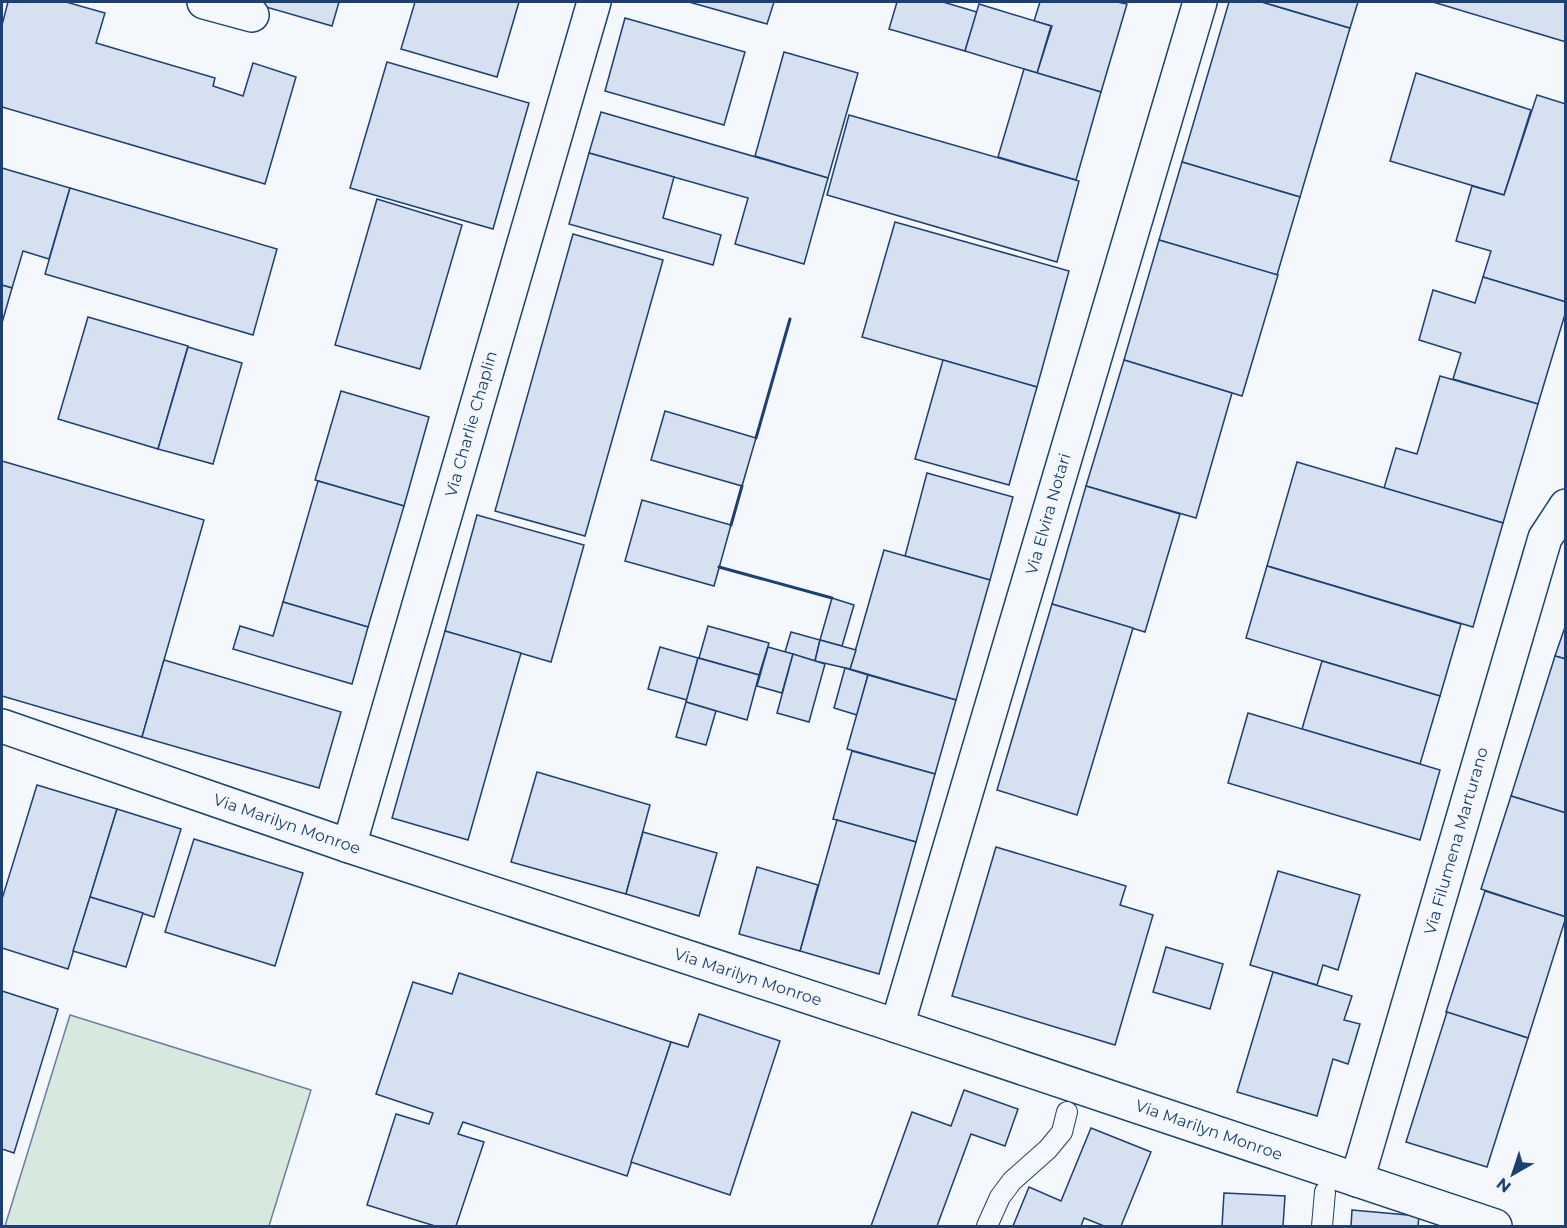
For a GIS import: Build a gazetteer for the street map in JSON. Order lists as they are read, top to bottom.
{
  "streets": {
    "street": [
      "Via Charlie Chaplin",
      "Via Elvira Notari",
      "Via Marilyn Monroe",
      "Via Filumena Marturano"
    ]
  },
  "crossings": [
    ["Via Charlie Chaplin", "Via Marilyn Monroe"],
    ["Via Elvira Notari", "Via Marilyn Monroe"],
    ["Via Marilyn Monroe", "Via Filumena Marturano"]
  ],
  "north": "bottom left"
}
